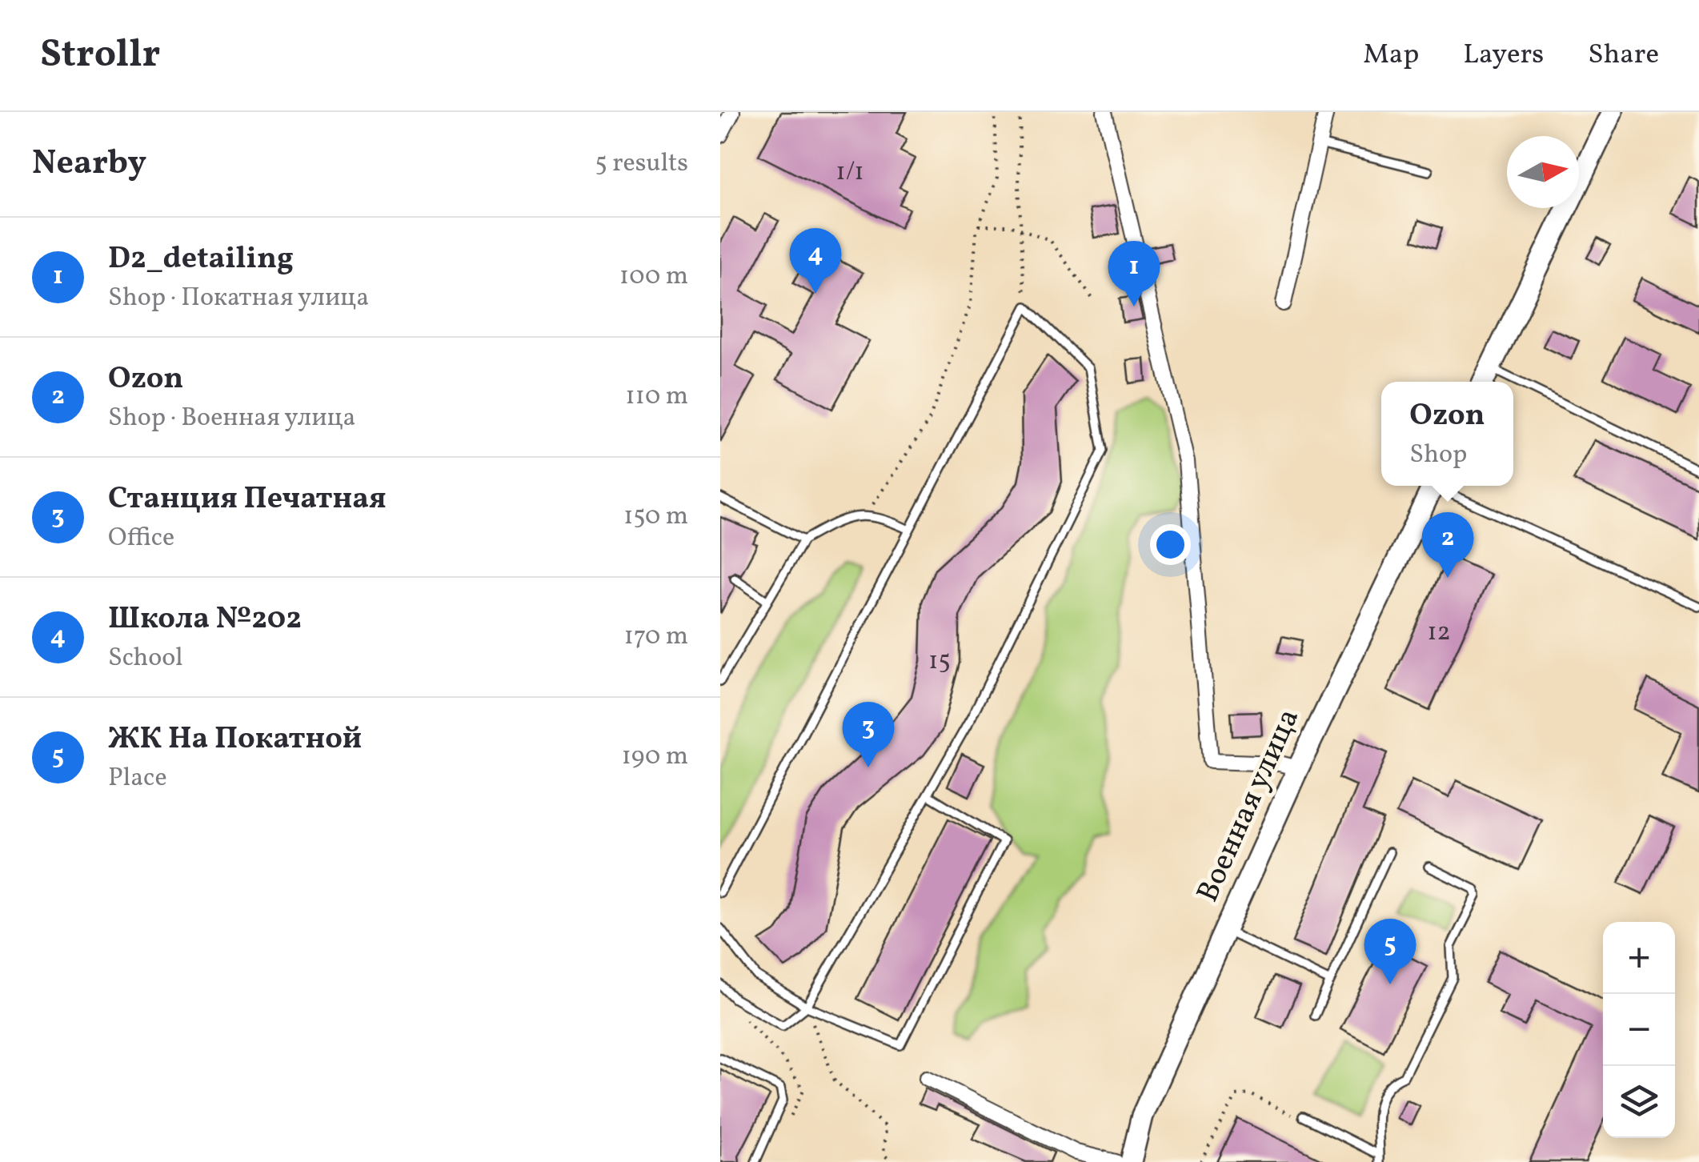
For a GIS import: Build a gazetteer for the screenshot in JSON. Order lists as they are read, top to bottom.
{
  "streets": {
    "main road": ["Военная улица"]
  },
  "house_numbers": ["1/1", "12", "15"],
  "north": "right",
  "page": {
    "header": "Strollr",
    "nav": ["Map", "Layers", "Share"],
    "heading": ["Nearby", "5 results"],
    "list": [
      {
        "mark": "1",
        "name": "D2_detailing",
        "note": "Shop · Покатная улица",
        "value": "100 m"
      },
      {
        "mark": "2",
        "name": "Ozon",
        "note": "Shop · Военная улица",
        "value": "110 m"
      },
      {
        "mark": "3",
        "name": "Станция Печатная",
        "note": "Office",
        "value": "150 m"
      },
      {
        "mark": "4",
        "name": "Школа №202",
        "note": "School",
        "value": "170 m"
      },
      {
        "mark": "5",
        "name": "ЖК На Покатной",
        "note": "Place",
        "value": "190 m"
      }
    ],
    "pins": [
      "4",
      "1",
      "2",
      "3",
      "5"
    ],
    "popup": ["Ozon", "Shop"],
    "map_buttons": ["+", "−"]
  }
}
